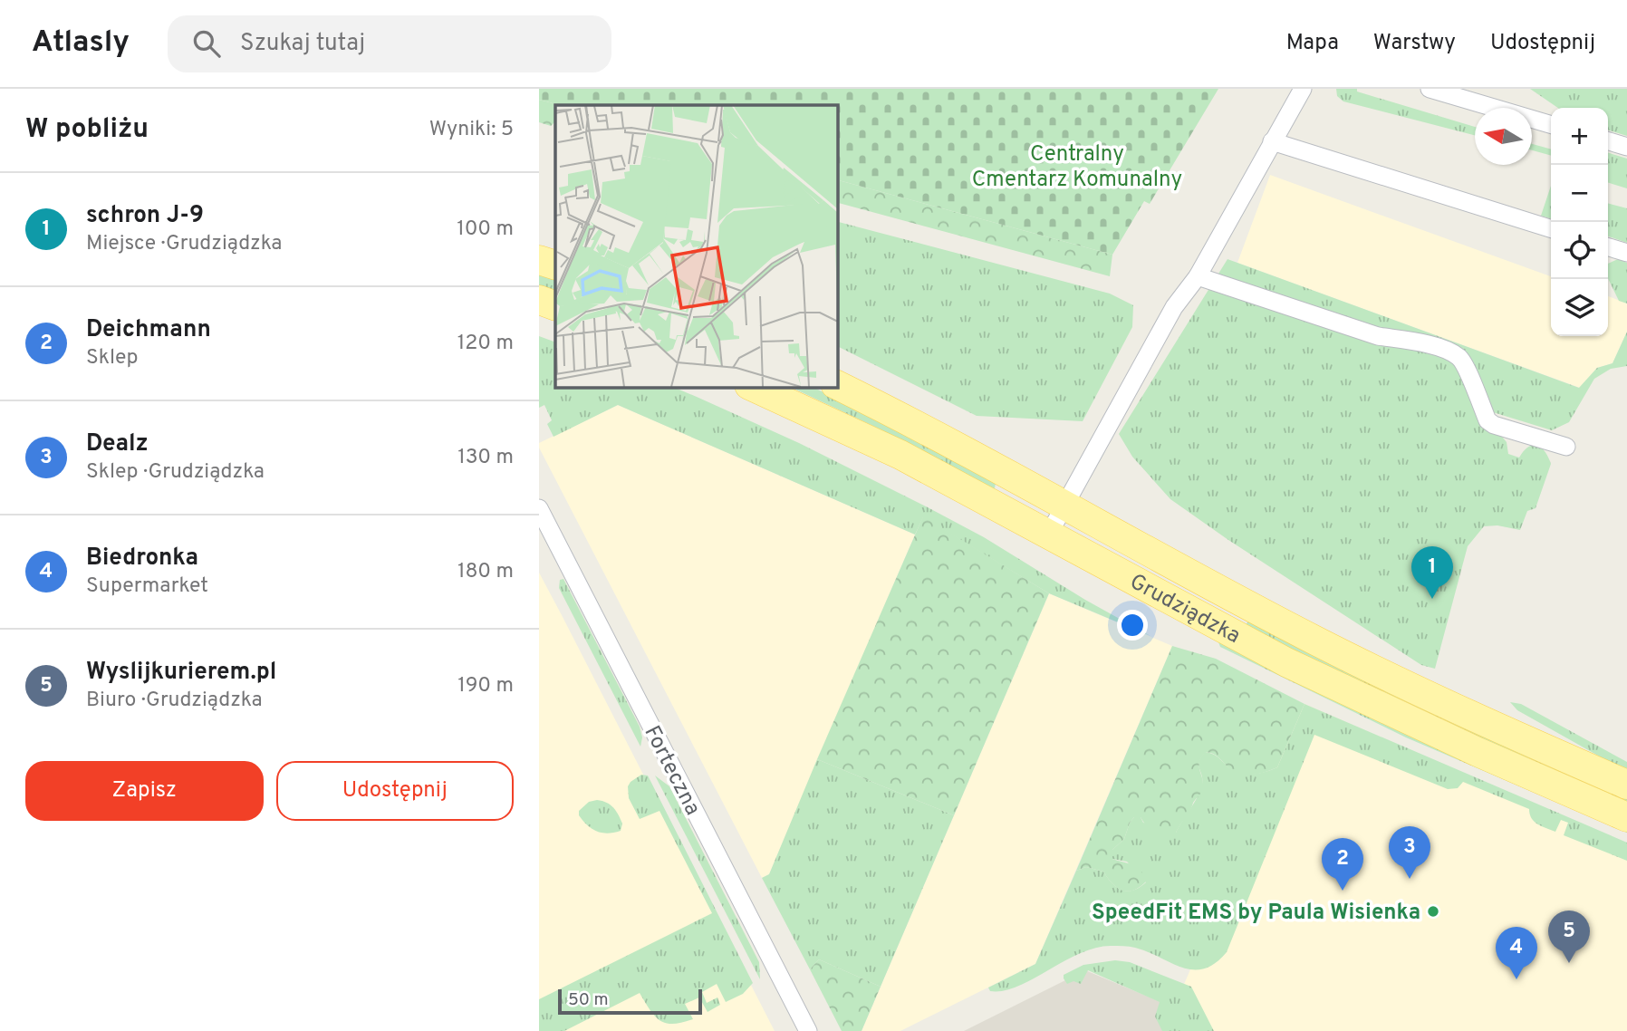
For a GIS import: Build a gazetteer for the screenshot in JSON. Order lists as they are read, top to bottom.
{
  "streets": {
    "main road": ["Grudziądzka"],
    "street": ["Forteczna"]
  },
  "parks": ["Centralny Cmentarz Komunalny"],
  "places": ["SpeedFit EMS by Paula Wisienka"],
  "scale_bar": "50 m",
  "north": "left",
  "page": {
    "header": "Atlasly",
    "search": "Szukaj tutaj",
    "nav": ["Mapa", "Warstwy", "Udostępnij"],
    "heading": ["W pobliżu", "Wyniki: 5"],
    "map_buttons": ["+", "−"],
    "list": [
      {
        "mark": "1",
        "name": "schron J-9",
        "note": "Miejsce · Grudziądzka",
        "value": "100 m"
      },
      {
        "mark": "2",
        "name": "Deichmann",
        "note": "Sklep",
        "value": "120 m"
      },
      {
        "mark": "3",
        "name": "Dealz",
        "note": "Sklep · Grudziądzka",
        "value": "130 m"
      },
      {
        "mark": "4",
        "name": "Biedronka",
        "note": "Supermarket",
        "value": "180 m"
      },
      {
        "mark": "5",
        "name": "Wyslijkurierem.pl",
        "note": "Biuro · Grudziądzka",
        "value": "190 m"
      }
    ],
    "pins": [
      "1",
      "3",
      "2",
      "5",
      "4"
    ],
    "buttons": ["Zapisz", "Udostępnij"],
    "scale": "50 m"
  }
}
